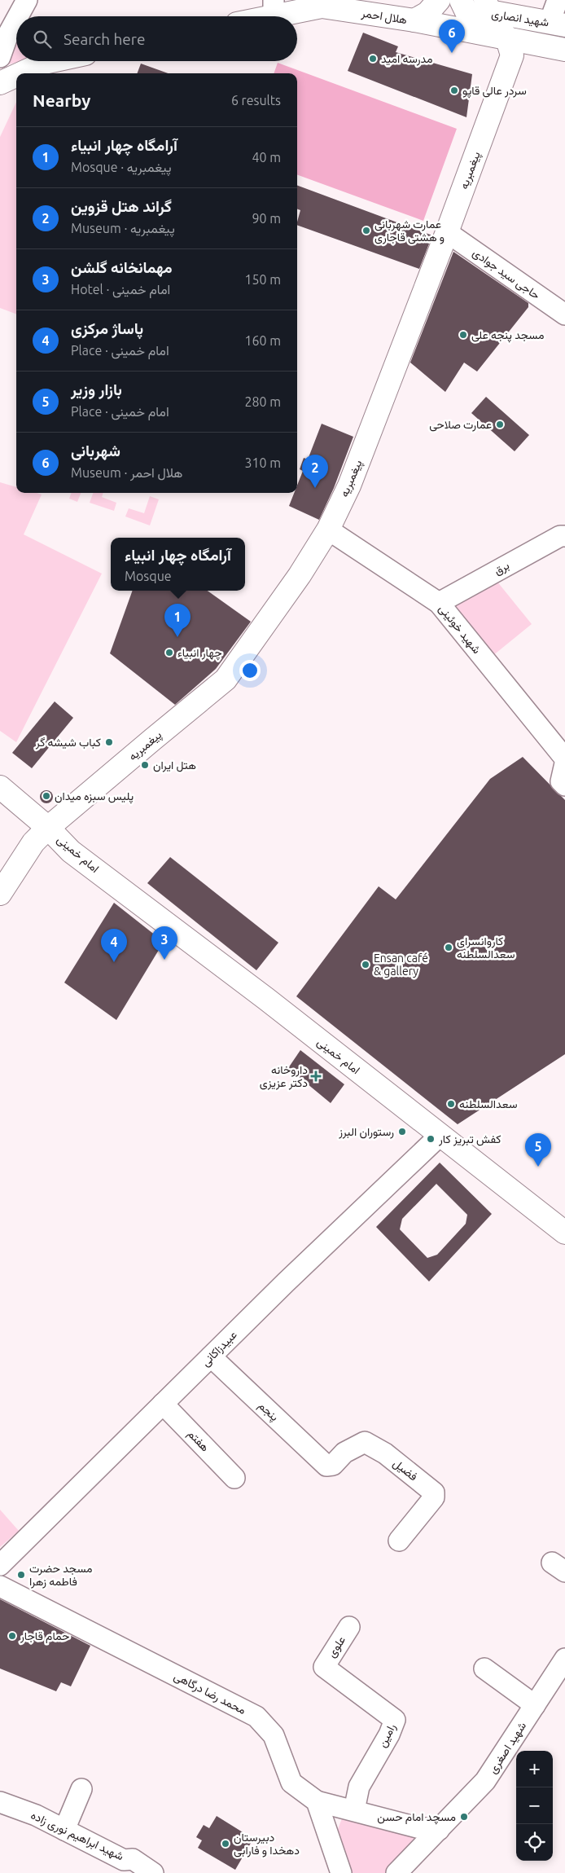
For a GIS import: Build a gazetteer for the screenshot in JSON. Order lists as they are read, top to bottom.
{
  "streets": {
    "main road": [
      "هلال احمر",
      "شهید انصاری",
      "پیغمبریه",
      "امام خمینی"
    ],
    "street": [
      "حاجی سید جوادی",
      "برق",
      "شهید خوئینی",
      "عبیدزاکانی",
      "پنجم",
      "هفتم",
      "فضیل",
      "علوی",
      "محمد رضا درگاهی",
      "رامین",
      "شهید اصغری",
      "شهید ابراهیم نوری زاده"
    ]
  },
  "crossings": [
    ["هلال احمر", "شهید انصاری"],
    ["شهید انصاری", "پیغمبریه"],
    ["پیغمبریه", "حاجی سید جوادی"],
    ["پیغمبریه", "شهید خوئینی"],
    ["پیغمبریه", "امام خمینی"],
    ["برق", "شهید خوئینی"],
    ["امام خمینی", "عبیدزاکانی"],
    ["عبیدزاکانی", "پنجم"],
    ["عبیدزاکانی", "هفتم"],
    ["پنجم", "فضیل"],
    ["علوی", "رامین"]
  ],
  "places": {
    "other": [
      "مدرسه امید",
      "سردر عالی قاپو",
      "عمارت شهربانی و هشتی قاجاری",
      "مسجد پنجه علی",
      "عمارت صلاحی",
      "چهار انبیاء",
      "کباب شیشه گر",
      "هتل ایران",
      "پلیس سبزه میدان",
      "کاروانسرای سعدالسلطنه",
      "Ensan café & gallery",
      "سعدالسلطنه",
      "رستوران البرز",
      "کفش تبریز کار",
      "مسجد حضرت فاطمه زهرا",
      "حمام قاجار",
      "مسچد امام حسن",
      "دبیرستان دهخدا و فارابی"
    ],
    "health": ["داروخانه دکتر عزیزی"]
  },
  "page": {
    "search": "Search here",
    "pins": [
      "6",
      "2",
      "1",
      "3",
      "4",
      "5"
    ],
    "heading": ["Nearby", "6 results"],
    "list": [
      {
        "mark": "1",
        "name": "آرامگاه چهار انبیاء",
        "note": "Mosque · پیغمبریه",
        "value": "40 m"
      },
      {
        "mark": "2",
        "name": "گراند هتل قزوین",
        "note": "Museum · پیغمبریه",
        "value": "90 m"
      },
      {
        "mark": "3",
        "name": "مهمانخانه گلشن",
        "note": "Hotel · امام خمینی",
        "value": "150 m"
      },
      {
        "mark": "4",
        "name": "پاساژ مرکزی",
        "note": "Place · امام خمینی",
        "value": "160 m"
      },
      {
        "mark": "5",
        "name": "بازار وزیر",
        "note": "Place · امام خمینی",
        "value": "280 m"
      },
      {
        "mark": "6",
        "name": "شهربانی",
        "note": "Museum · هلال احمر",
        "value": "310 m"
      }
    ],
    "popup": ["آرامگاه چهار انبیاء", "Mosque"],
    "map_buttons": ["+", "−"]
  }
}
